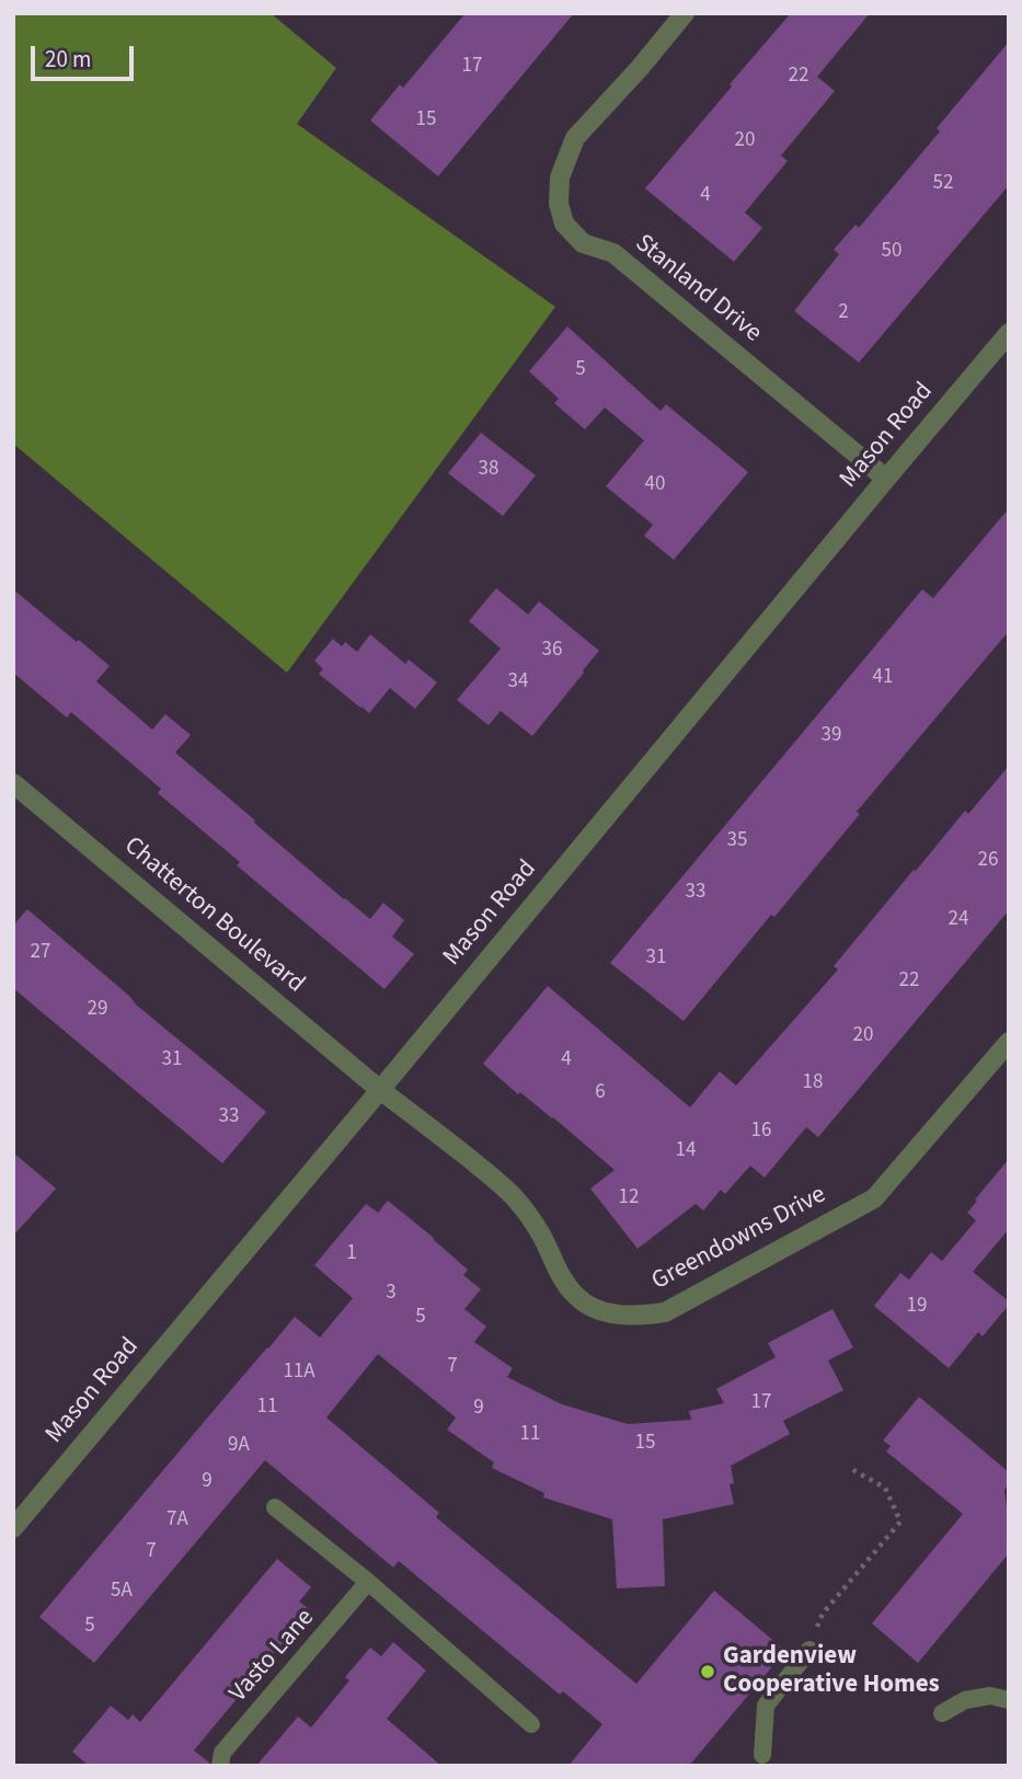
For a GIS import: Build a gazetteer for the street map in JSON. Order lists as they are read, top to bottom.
{
  "streets": {
    "street": [
      "Stanland Drive",
      "Mason Road",
      "Chatterton Boulevard",
      "Greendowns Drive"
    ],
    "lane": ["Vasto Lane"]
  },
  "crossings": [
    ["Stanland Drive", "Mason Road"],
    ["Mason Road", "Chatterton Boulevard"],
    ["Mason Road", "Greendowns Drive"],
    ["Chatterton Boulevard", "Greendowns Drive"]
  ],
  "places": ["Gardenview Cooperative Homes"],
  "house_numbers": [
    "17",
    "22",
    "15",
    "20",
    "52",
    "4",
    "50",
    "2",
    "5",
    "38",
    "40",
    "36",
    "41",
    "34",
    "39",
    "35",
    "26",
    "33",
    "24",
    "27",
    "31",
    "22",
    "29",
    "20",
    "31",
    "4",
    "18",
    "6",
    "33",
    "16",
    "14",
    "12",
    "1",
    "3",
    "19",
    "5",
    "7",
    "11A",
    "17",
    "11",
    "9",
    "11",
    "15",
    "9A",
    "9",
    "7A",
    "7",
    "5A",
    "5"
  ],
  "scale_bar": "20 m"
}
